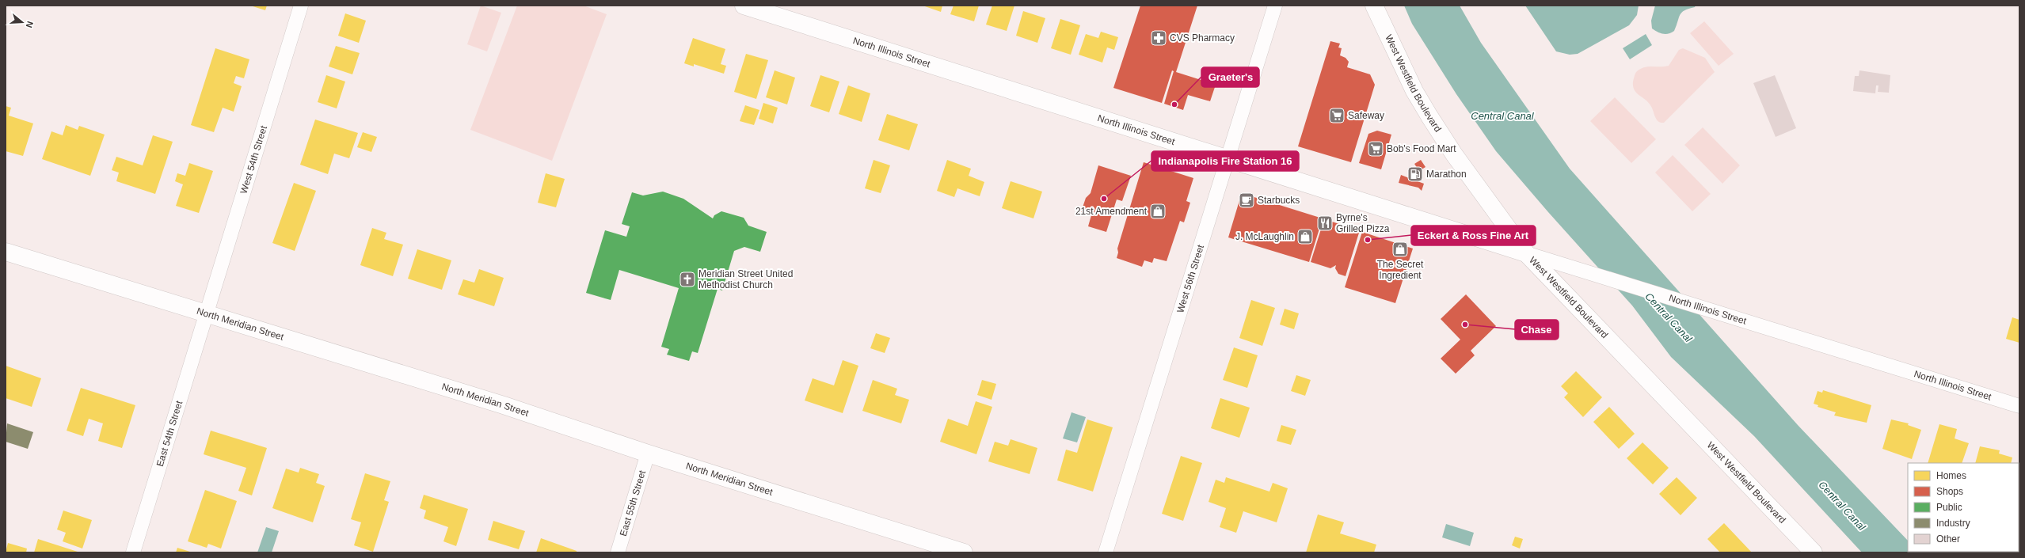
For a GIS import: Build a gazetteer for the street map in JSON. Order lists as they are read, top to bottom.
{
  "streets": {
    "main road": ["North Illinois Street", "West Westfield Boulevard", "North Meridian Street"],
    "street": [
      "West 54th Street",
      "West 56th Street",
      "East 54th Street",
      "East 55th Street"
    ]
  },
  "crossings": [
    ["North Illinois Street", "West Westfield Boulevard"],
    ["North Illinois Street", "West 56th Street"],
    ["West 54th Street", "North Meridian Street"],
    ["West 54th Street", "East 54th Street"],
    ["North Meridian Street", "East 54th Street"],
    ["North Meridian Street", "East 55th Street"]
  ],
  "water": ["Central Canal"],
  "places": {
    "pharmacy": ["CVS Pharmacy"],
    "other": [
      "Graeter's",
      "Indianapolis Fire Station 16",
      "Eckert & Ross Fine Art",
      "Chase"
    ],
    "supermarket": ["Safeway", "Bob's Food Mart"],
    "fuel station": ["Marathon"],
    "cafe": ["Starbucks"],
    "shop": ["21st Amendment", "J. McLaughlin", "The Secret Ingredient"],
    "restaurant": ["Byrne's Grilled Pizza"],
    "church": ["Meridian Street United Methodist Church"]
  },
  "legend": [
    "Homes",
    "Shops",
    "Public",
    "Industry",
    "Other"
  ],
  "north": "right"
}
